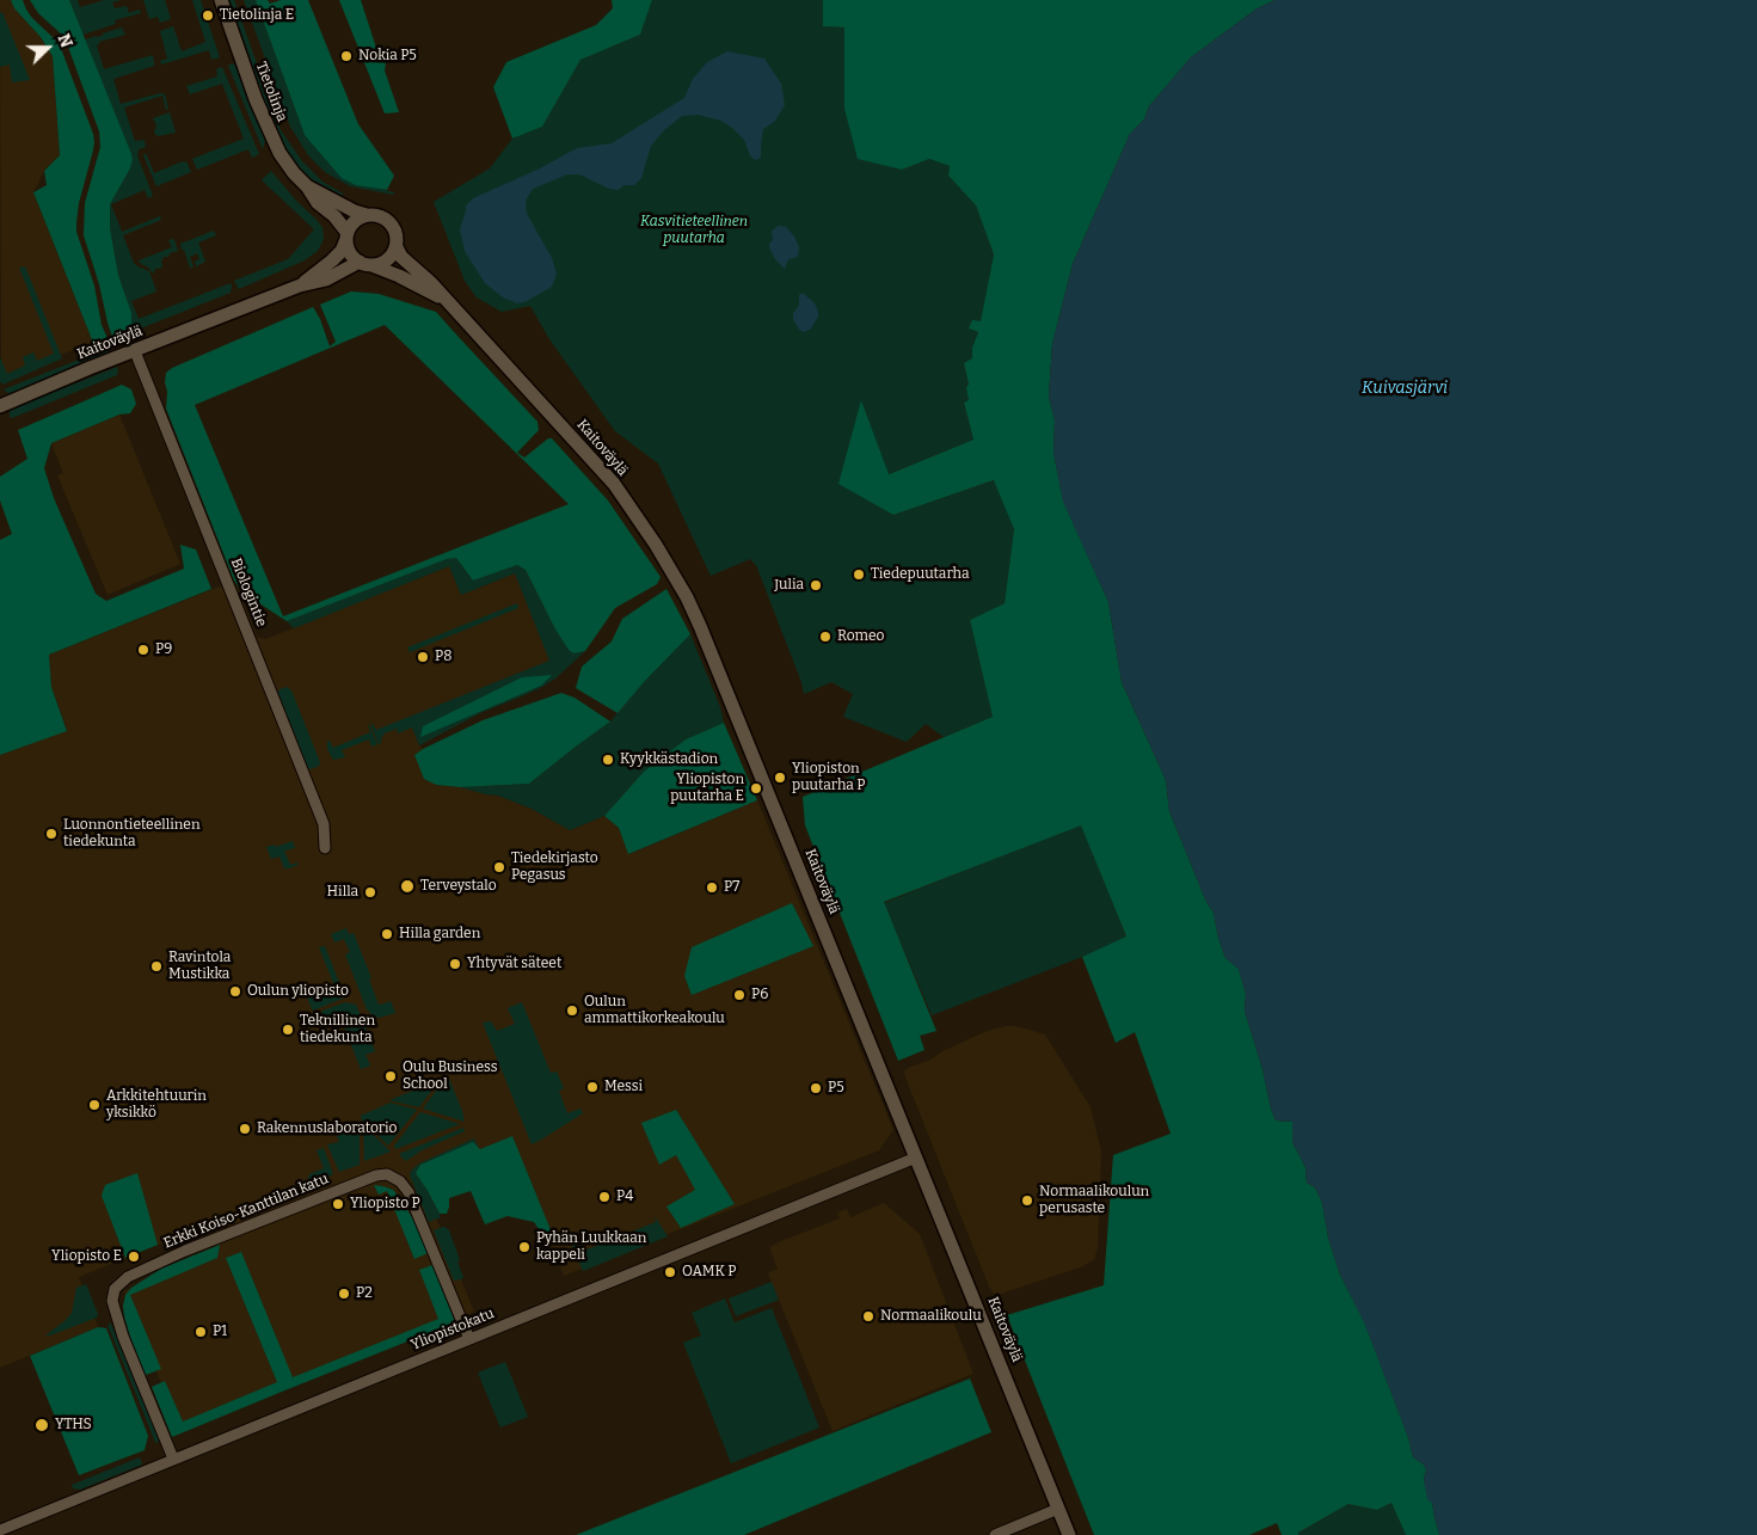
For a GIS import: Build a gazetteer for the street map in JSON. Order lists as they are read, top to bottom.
{
  "streets": {
    "street": [
      "Tietolinja",
      "Kaitoväylä",
      "Biologintie",
      "Erkki Koiso-Kanttilan katu",
      "Yliopistokatu"
    ]
  },
  "crossings": [
    ["Tietolinja", "Kaitoväylä"],
    ["Kaitoväylä", "Biologintie"],
    ["Kaitoväylä", "Yliopistokatu"],
    ["Erkki Koiso-Kanttilan katu", "Yliopistokatu"]
  ],
  "water": ["Kuivasjärvi"],
  "parks": ["Kasvitieteellinen puutarha"],
  "places": [
    "Tietolinja E",
    "Nokia P5",
    "Tiedepuutarha",
    "Julia",
    "Romeo",
    "P9",
    "P8",
    "Kyykkästadion",
    "Yliopiston puutarha P",
    "Yliopiston puutarha E",
    "Luonnontieteellinen tiedekunta",
    "Tiedekirjasto Pegasus",
    "Terveystalo",
    "P7",
    "Hilla",
    "Hilla garden",
    "Yhtyvät säteet",
    "Ravintola Mustikka",
    "Oulun yliopisto",
    "P6",
    "Oulun ammattikorkeakoulu",
    "Teknillinen tiedekunta",
    "Oulu Business School",
    "Messi",
    "P5",
    "Arkkitehtuurin yksikkö",
    "Rakennuslaboratorio",
    "P4",
    "Normaalikoulun perusaste",
    "Yliopisto P",
    "Pyhän Luukkaan kappeli",
    "Yliopisto E",
    "OAMK P",
    "P2",
    "Normaalikoulu",
    "P1",
    "YTHS"
  ],
  "north": "right"
}
